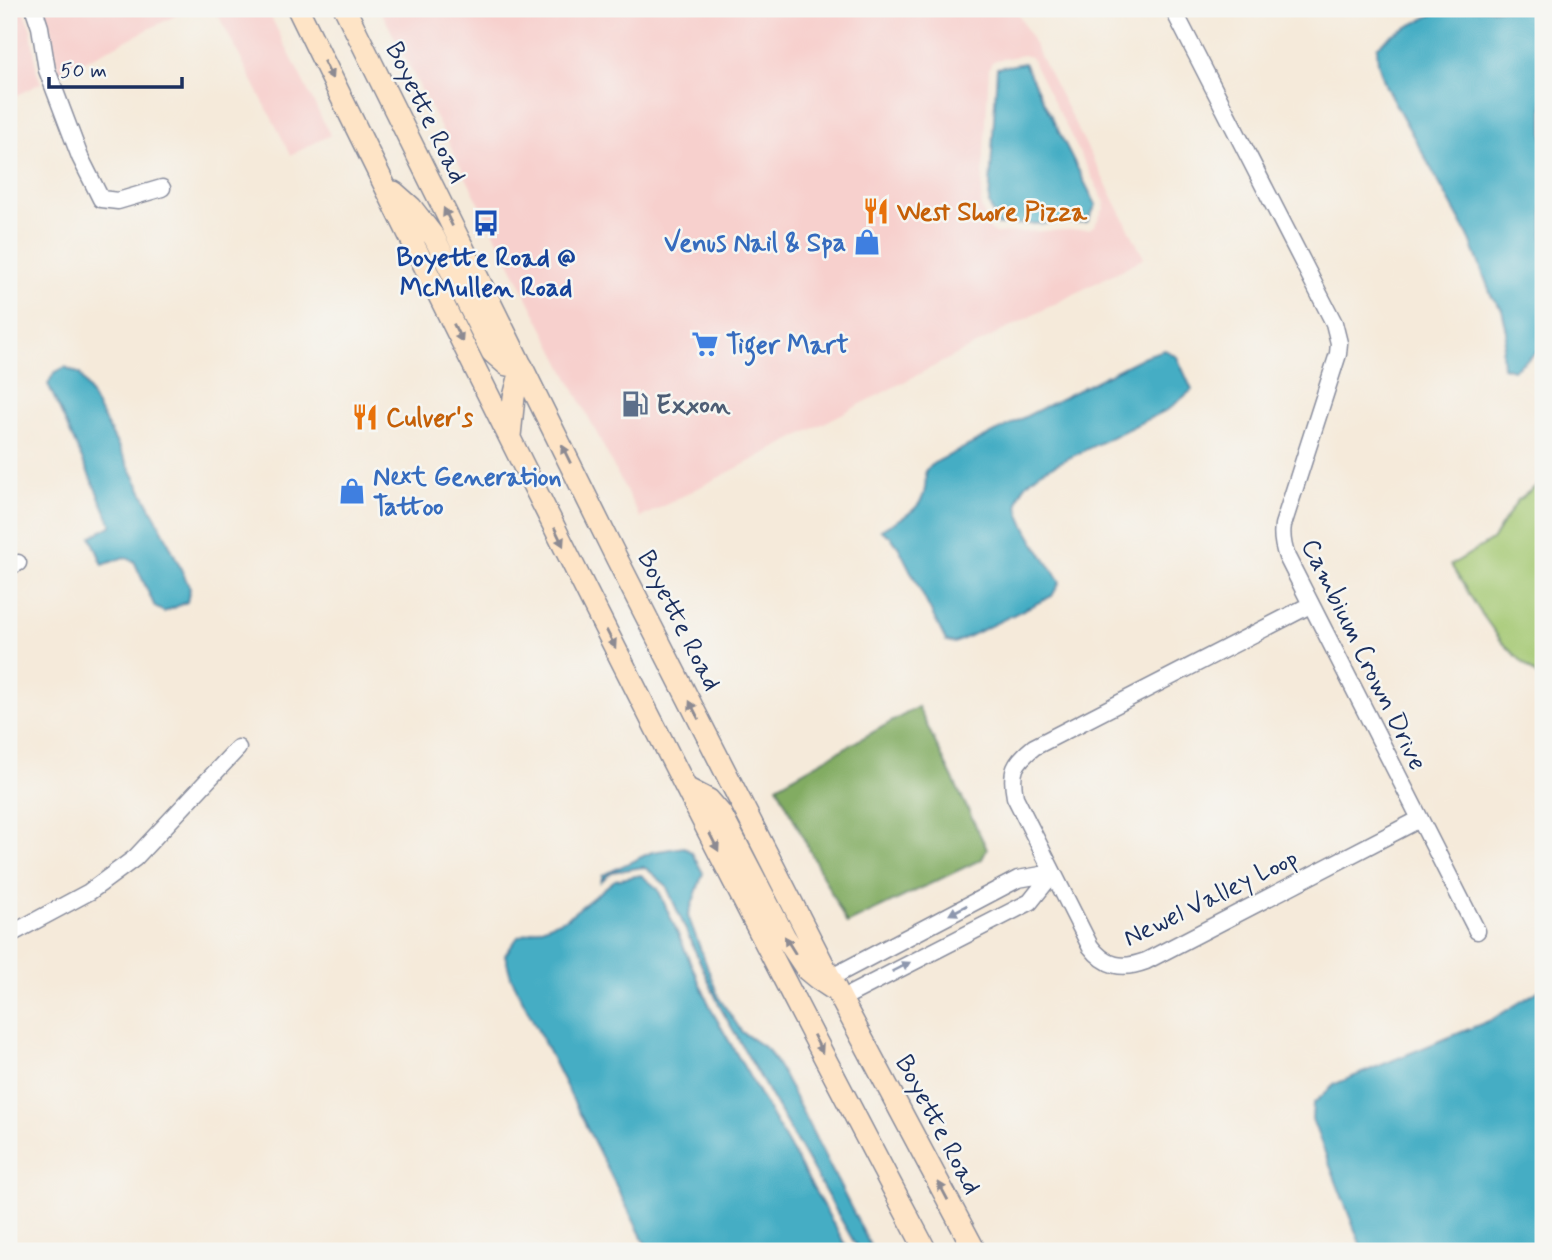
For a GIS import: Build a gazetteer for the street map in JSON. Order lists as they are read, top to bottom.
{
  "streets": {
    "main road": ["Boyette Road"],
    "street": ["Cambium Crown Drive", "Newel Valley Loop"]
  },
  "crossings": [
    ["Cambium Crown Drive", "Newel Valley Loop"]
  ],
  "places": {
    "restaurant": ["West Shore Pizza", "Culver's"],
    "bus stop": ["Boyette Road @ McMullen Road"],
    "shop": ["Venus Nail & Spa", "Next Generation Tattoo"],
    "supermarket": ["Tiger Mart"],
    "fuel station": ["Exxon"]
  },
  "scale_bar": "50 m"
}
